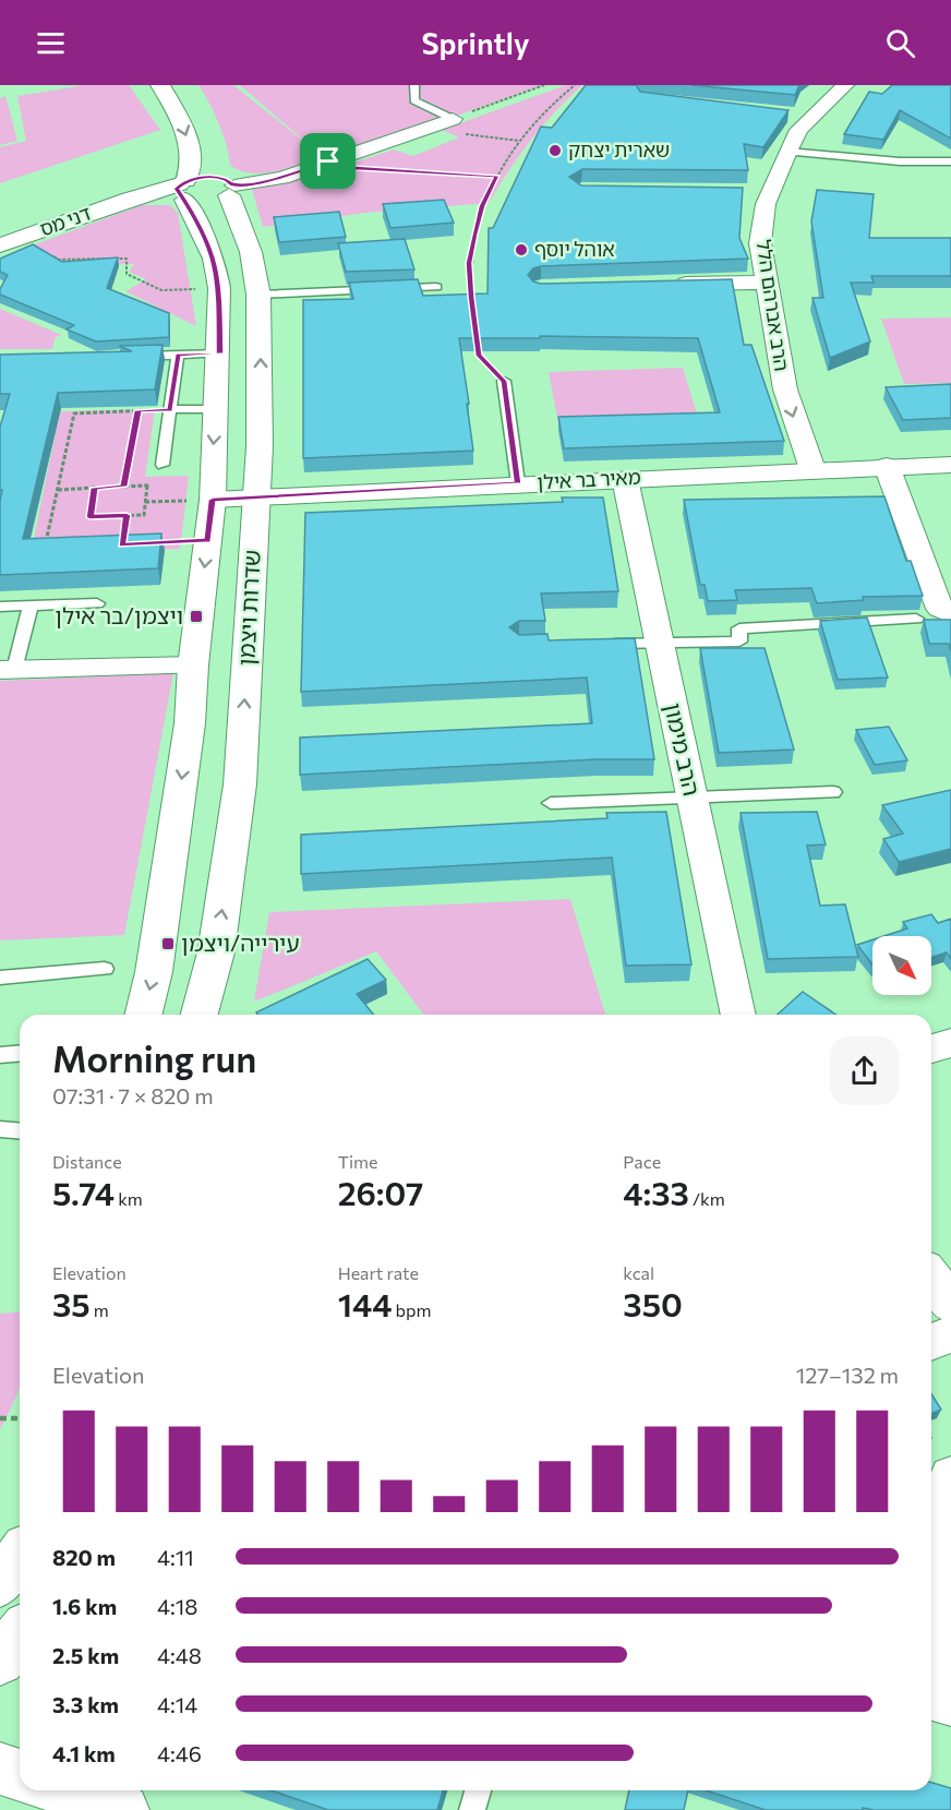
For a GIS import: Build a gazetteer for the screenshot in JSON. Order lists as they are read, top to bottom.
{
  "streets": {
    "main road": ["דני מס", "מאיר בר אילן", "שדרות ויצמן"],
    "street": ["הרב אברהם הלל", "הרב מימון"]
  },
  "crossings": [
    ["דני מס", "שדרות ויצמן"],
    ["הרב אברהם הלל", "מאיר בר אילן"],
    ["מאיר בר אילן", "שדרות ויצמן"],
    ["מאיר בר אילן", "הרב מימון"]
  ],
  "one_way": ["הרב אברהם הלל"],
  "places": {
    "other": ["שארית יצחק", "אוהל יוסף"],
    "transit": ["ויצמן/בר אילן", "עירייה/ויצמן"]
  },
  "north": "bottom right",
  "page": {
    "header": "Sprintly",
    "heading": ["Morning run", "07:31 · 7 × 820 m"],
    "stats": [
      ["Distance", "5.74 km"],
      ["Time", "26:07"],
      ["Pace", "4:33 /km"],
      ["Elevation", "35 m"],
      ["Heart rate", "144 bpm"],
      ["kcal", "350"]
    ],
    "chart": ["Elevation", "127–132 m"],
    "list": [
      {
        "name": "820 m",
        "note": "4:11"
      },
      {
        "name": "1.6 km",
        "note": "4:18"
      },
      {
        "name": "2.5 km",
        "note": "4:48"
      },
      {
        "name": "3.3 km",
        "note": "4:14"
      },
      {
        "name": "4.1 km",
        "note": "4:46"
      }
    ]
  }
}
